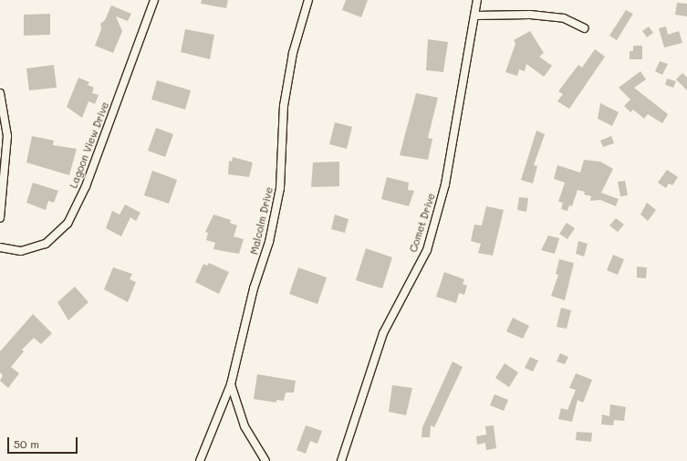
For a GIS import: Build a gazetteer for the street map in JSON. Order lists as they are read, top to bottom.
{
  "streets": {
    "street": ["Lagoon View Drive", "Malcolm Drive", "Comet Drive"]
  },
  "scale_bar": "50 m"
}
